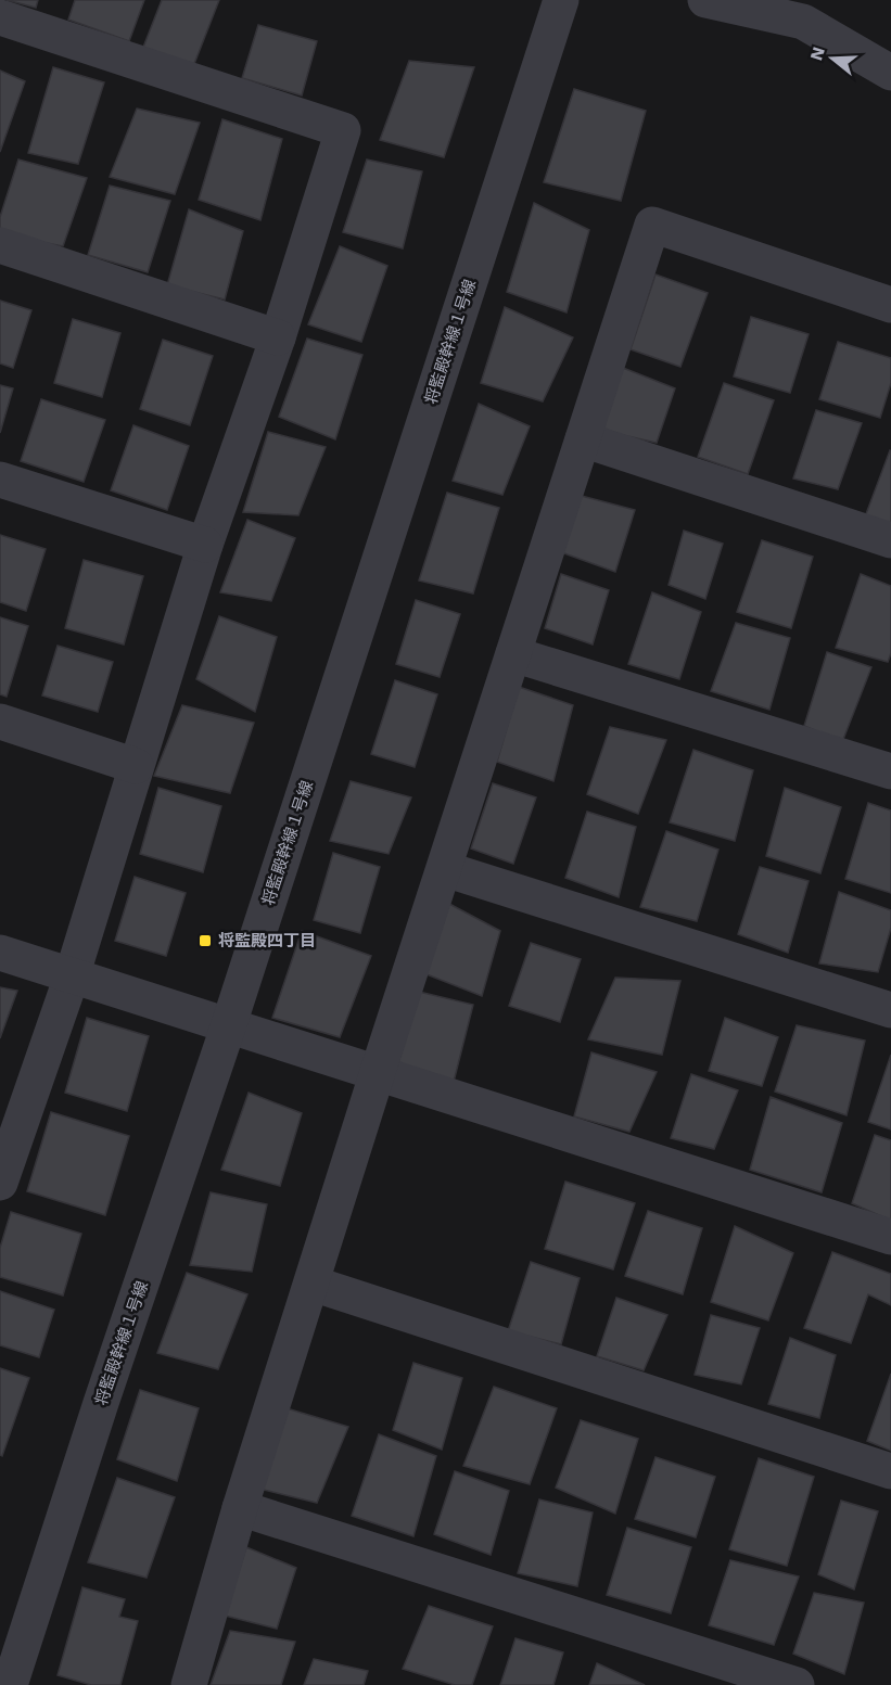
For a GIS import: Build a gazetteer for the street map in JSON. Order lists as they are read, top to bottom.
{
  "streets": {
    "street": ["将監殿幹線１号線"]
  },
  "places": {
    "transit": ["将監殿四丁目"]
  },
  "north": "left"
}
